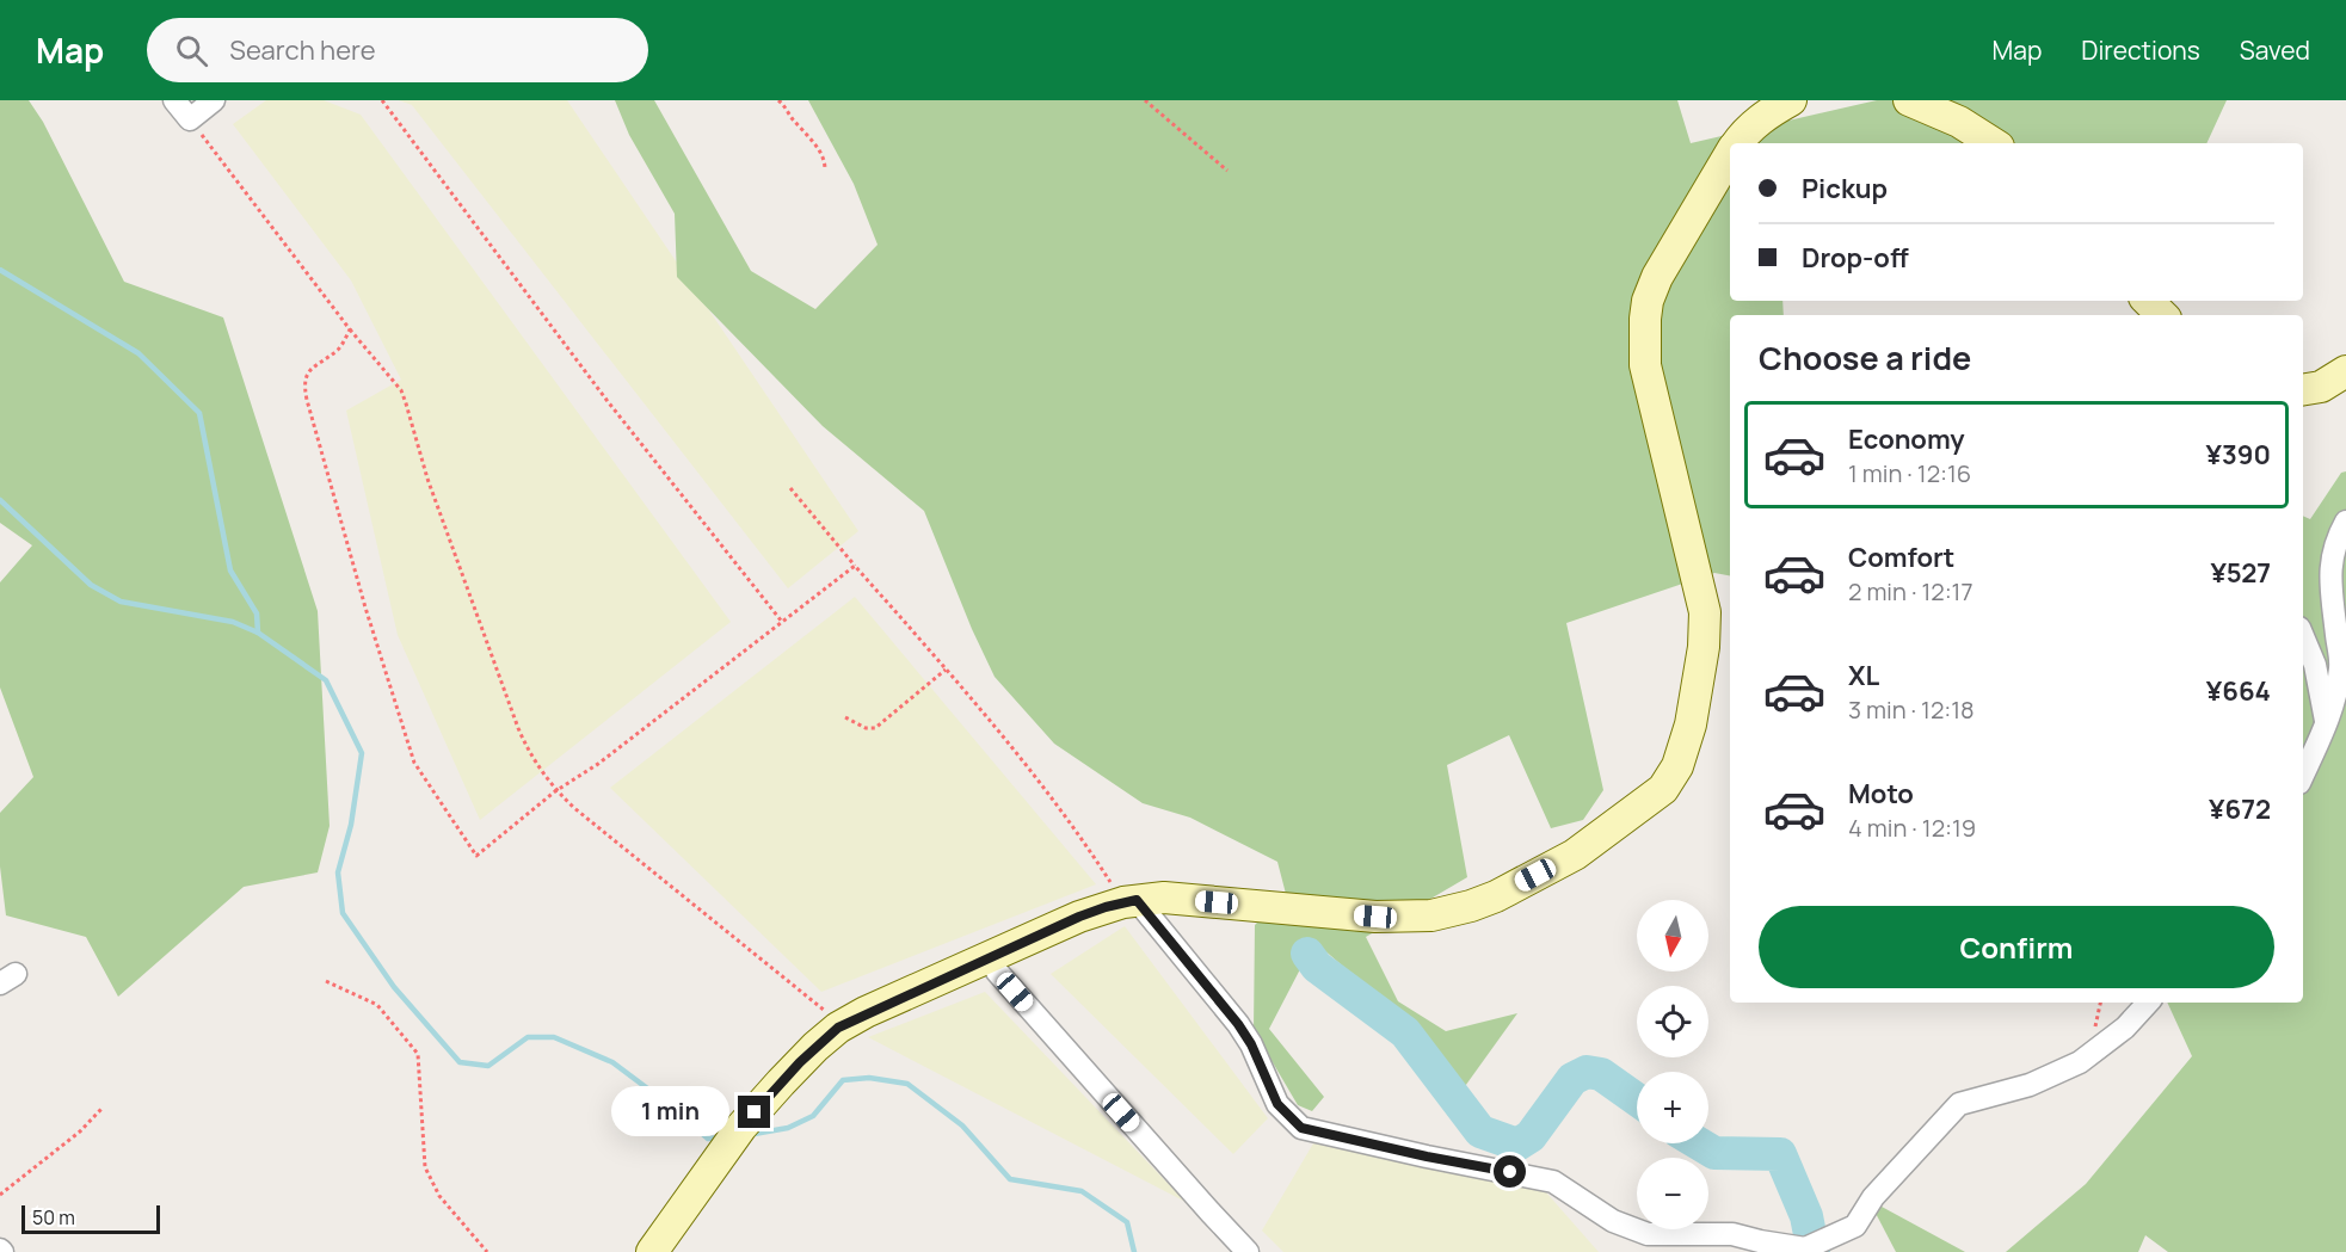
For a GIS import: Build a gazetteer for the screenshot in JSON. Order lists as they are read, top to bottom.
{
  "scale_bar": "50 m",
  "north": "bottom",
  "page": {
    "header": "Map",
    "search": "Search here",
    "nav": ["Map", "Directions", "Saved"],
    "banner": ["Pickup", "Drop-off"],
    "heading": "Choose a ride",
    "list": [
      {
        "name": "Economy",
        "note": "1 min · 12:16",
        "value": "¥390"
      },
      {
        "name": "Comfort",
        "note": "2 min · 12:17",
        "value": "¥527"
      },
      {
        "name": "XL",
        "note": "3 min · 12:18",
        "value": "¥664"
      },
      {
        "name": "Moto",
        "note": "4 min · 12:19",
        "value": "¥672"
      }
    ],
    "buttons": "Confirm",
    "map_buttons": ["+", "−"],
    "bubble": "1 min",
    "scale": "50 m"
  }
}
